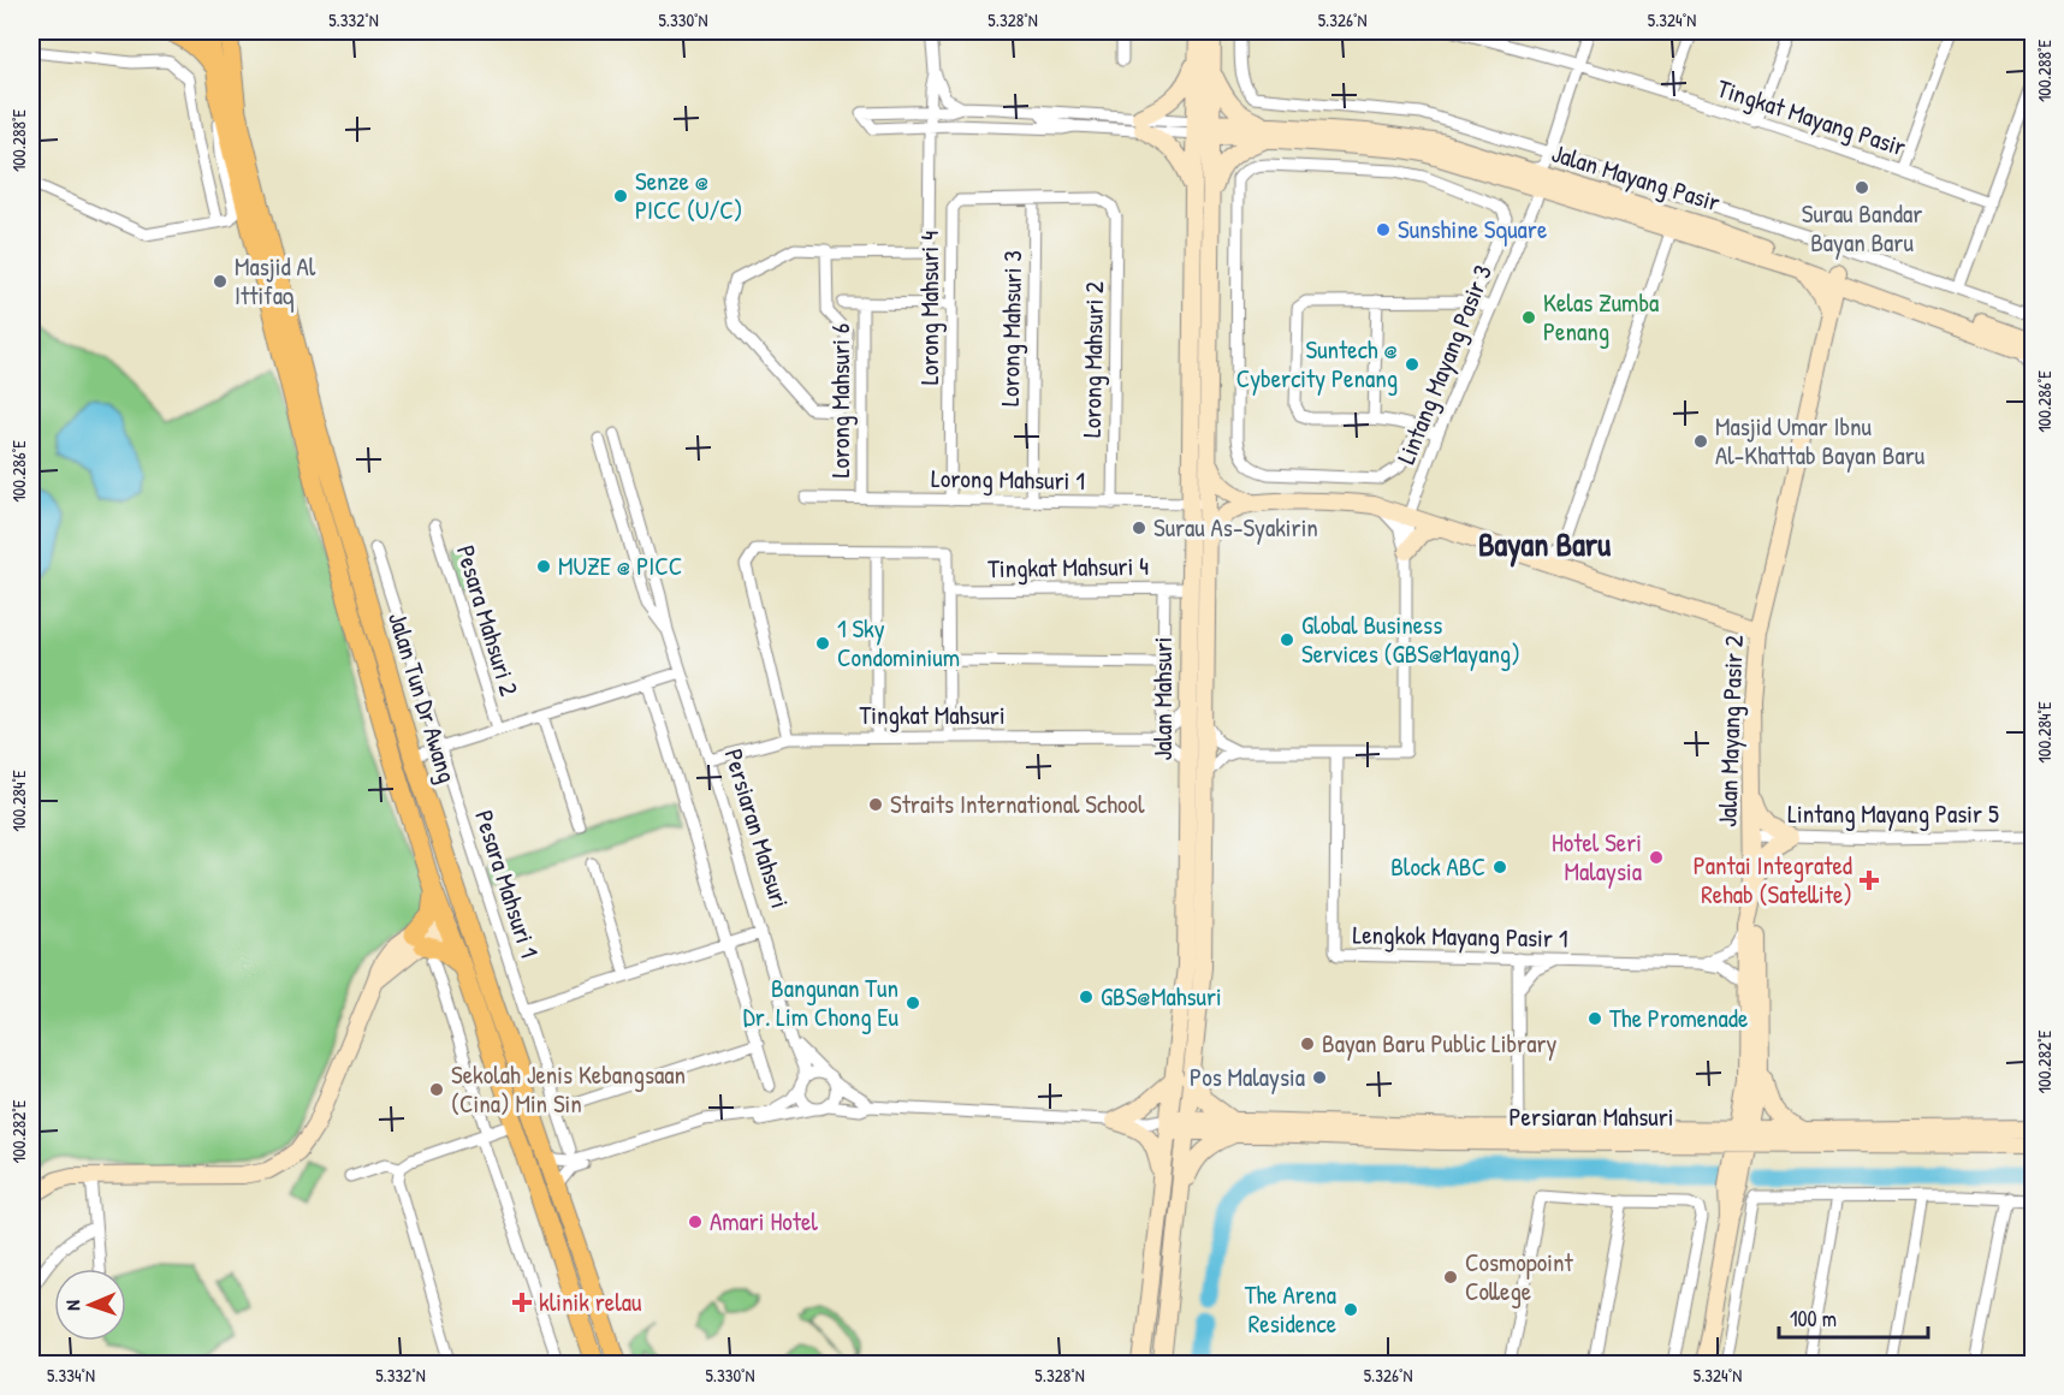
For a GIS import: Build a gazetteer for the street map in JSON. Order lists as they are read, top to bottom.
{
  "streets": {
    "main road": ["Jalan Tun Dr Awang"],
    "street": [
      "Tingkat Mayang Pasir",
      "Jalan Mayang Pasir",
      "Lorong Mahsuri 4",
      "Lorong Mahsuri 3",
      "Lorong Mahsuri 2",
      "Lintang Mayang Pasir 3",
      "Lorong Mahsuri 6",
      "Lorong Mahsuri 1",
      "Tingkat Mahsuri 4",
      "Pesara Mahsuri 2",
      "Jalan Mahsuri",
      "Tingkat Mahsuri",
      "Jalan Mayang Pasir 2",
      "Lintang Mayang Pasir 5",
      "Persiaran Mahsuri",
      "Pesara Mahsuri 1",
      "Lengkok Mayang Pasir 1"
    ]
  },
  "crossings": [
    ["Jalan Mayang Pasir", "Lintang Mayang Pasir 3"],
    ["Jalan Mayang Pasir", "Jalan Mahsuri"],
    ["Jalan Mayang Pasir", "Jalan Mayang Pasir 2"],
    ["Lorong Mahsuri 4", "Lorong Mahsuri 3"],
    ["Lorong Mahsuri 4", "Lorong Mahsuri 2"],
    ["Lorong Mahsuri 4", "Lorong Mahsuri 1"],
    ["Lorong Mahsuri 3", "Lorong Mahsuri 1"],
    ["Lorong Mahsuri 2", "Lorong Mahsuri 1"],
    ["Lorong Mahsuri 6", "Lorong Mahsuri 1"],
    ["Lorong Mahsuri 1", "Jalan Mahsuri"],
    ["Tingkat Mahsuri 4", "Jalan Mahsuri"],
    ["Jalan Mahsuri", "Persiaran Mahsuri"],
    ["Tingkat Mahsuri", "Persiaran Mahsuri"],
    ["Jalan Mayang Pasir 2", "Lintang Mayang Pasir 5"],
    ["Jalan Mayang Pasir 2", "Persiaran Mahsuri"],
    ["Jalan Mayang Pasir 2", "Lengkok Mayang Pasir 1"]
  ],
  "districts": ["Bayan Baru"],
  "places": {
    "other": [
      "Surau Bandar Bayan Baru",
      "Senze @ PICC (U/C)",
      "Sunshine Square",
      "Masjid Al Ittifaq",
      "Kelas Zumba Penang",
      "Suntech @ Cybercity Penang",
      "Masjid Umar Ibnu Al-Khattab Bayan Baru",
      "Surau As-Syakirin",
      "MUZE @ PICC",
      "Global Business Services (GBS@Mayang)",
      "1 Sky Condominium",
      "Straits International School",
      "Hotel Seri Malaysia",
      "Block ABC",
      "GBS@Mahsuri",
      "Bangunan Tun Dr. Lim Chong Eu",
      "The Promenade",
      "Bayan Baru Public Library",
      "Pos Malaysia",
      "Sekolah Jenis Kebangsaan (Cina) Min Sin",
      "Amari Hotel",
      "Cosmopoint College",
      "The Arena Residence"
    ],
    "health": ["Pantai Integrated Rehab (Satellite)", "klinik relau"]
  },
  "scale_bar": "100 m",
  "north": "left",
  "coordinates": [
    "5.332°N",
    "5.330°N",
    "5.328°N",
    "5.326°N",
    "5.324°N",
    "100.288°E",
    "100.286°E",
    "100.284°E",
    "100.282°E",
    "5.334°N"
  ]
}
